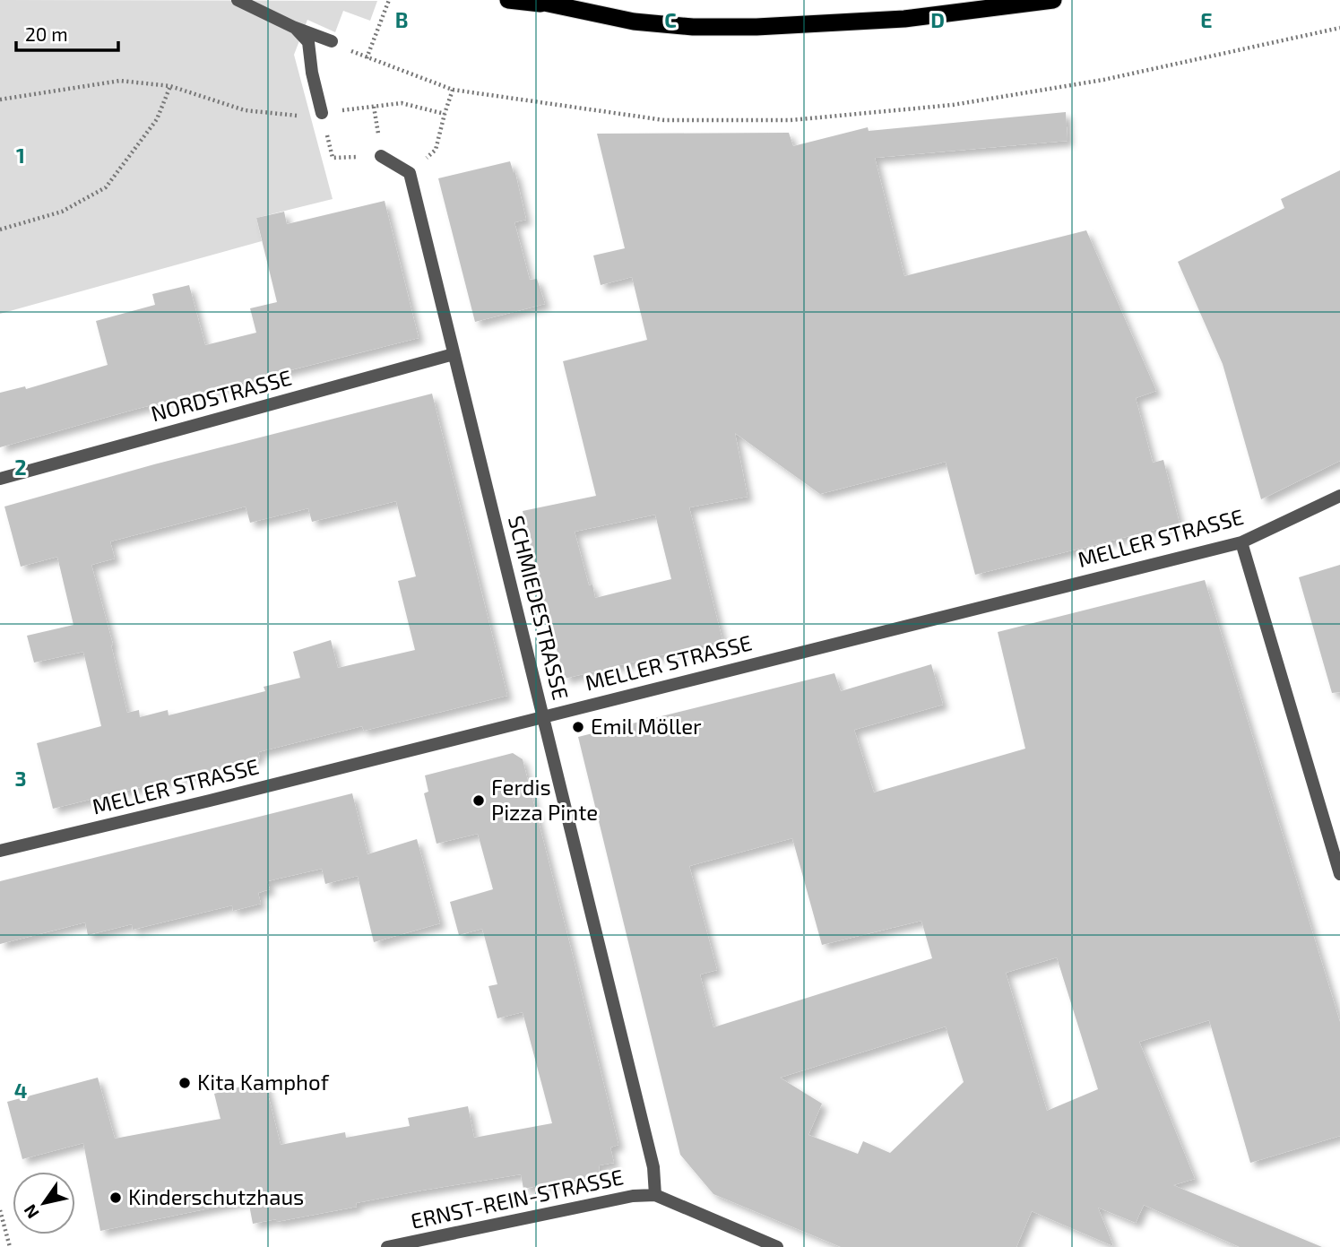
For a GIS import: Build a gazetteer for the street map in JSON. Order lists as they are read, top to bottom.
{
  "streets": {
    "street": [
      "NORDSTRASSE",
      "MELLER STRASSE",
      "SCHMIEDESTRASSE",
      "ERNST-REIN-STRASSE"
    ]
  },
  "crossings": [
    ["NORDSTRASSE", "SCHMIEDESTRASSE"],
    ["MELLER STRASSE", "SCHMIEDESTRASSE"],
    ["SCHMIEDESTRASSE", "ERNST-REIN-STRASSE"]
  ],
  "places": [
    "Emil Möller",
    "Ferdis Pizza Pinte",
    "Kita Kamphof",
    "Kinderschutzhaus"
  ],
  "scale_bar": "20 m",
  "north": "bottom left",
  "grid": {
    "columns": [
      "B",
      "C",
      "D",
      "E"
    ],
    "rows": [
      "1",
      "2",
      "3",
      "4"
    ]
  }
}
